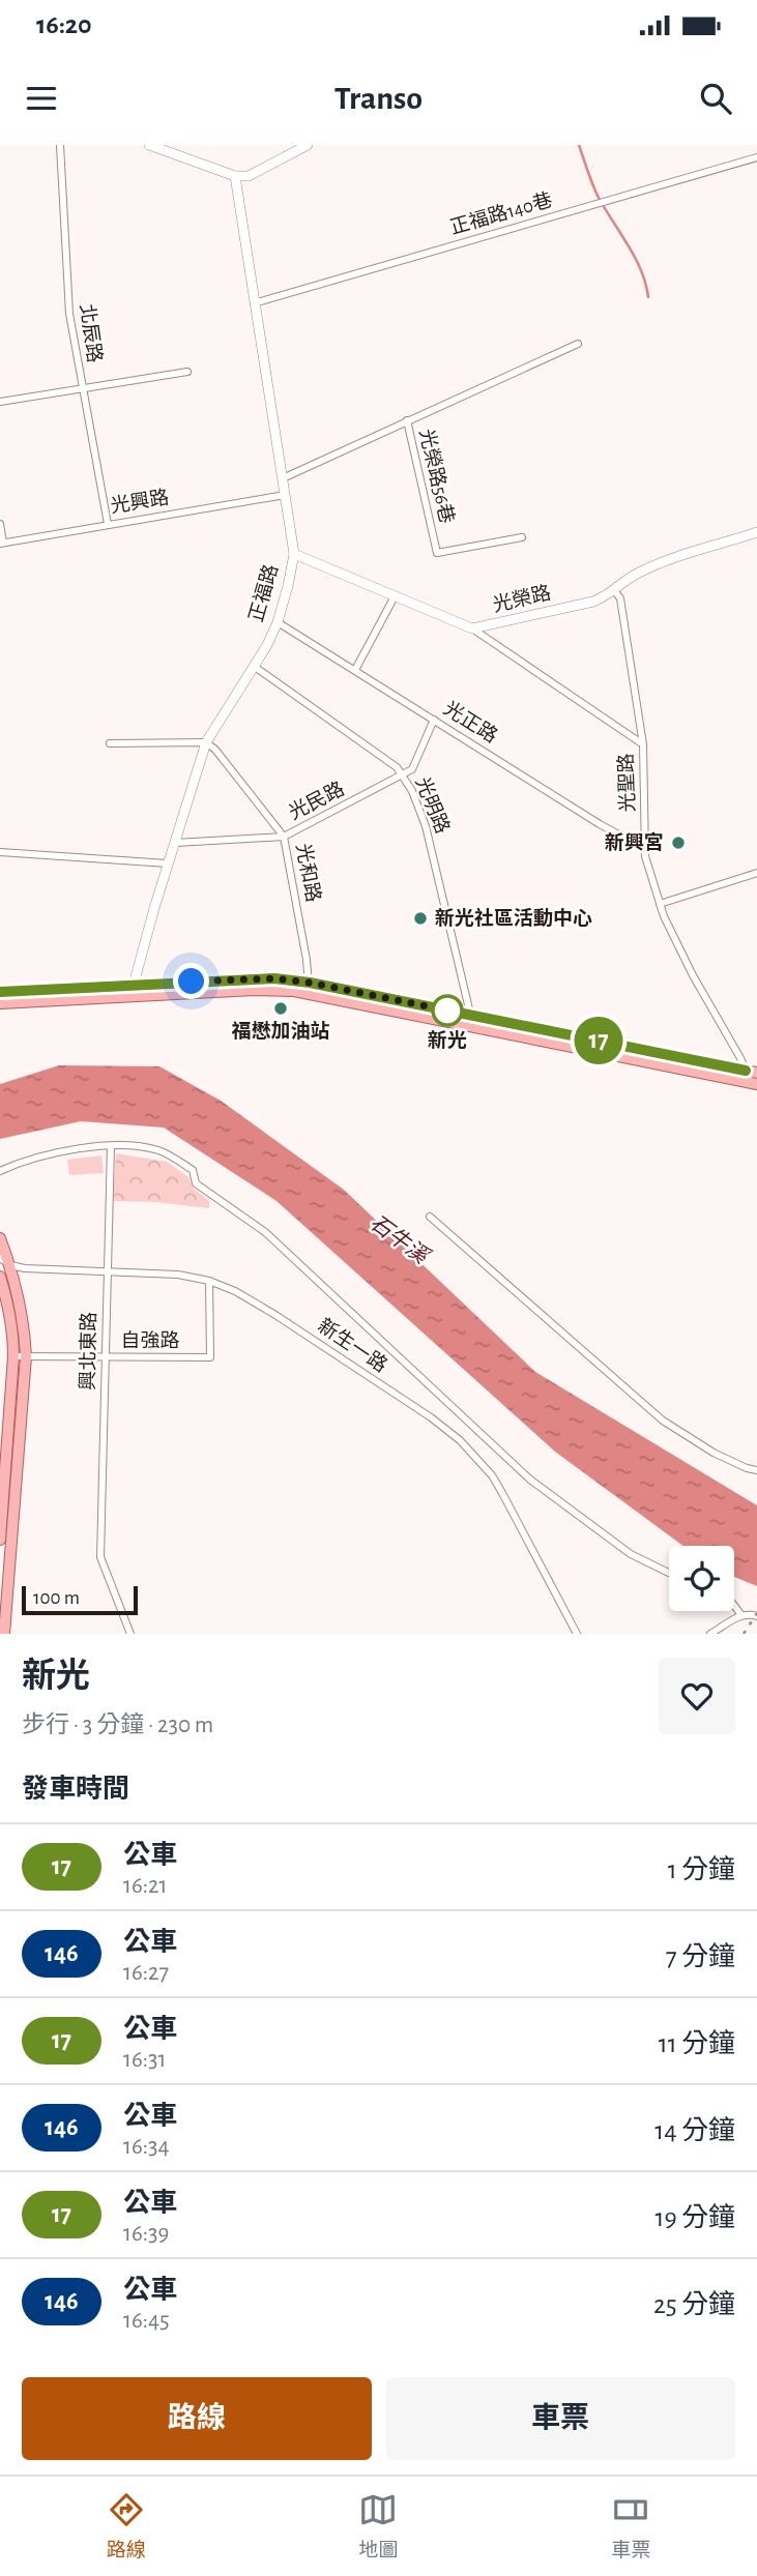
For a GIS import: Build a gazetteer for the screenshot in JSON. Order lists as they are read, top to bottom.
{
  "streets": {
    "street": [
      "正福路140巷",
      "北辰路",
      "光榮路56巷",
      "光興路",
      "正福路",
      "光榮路",
      "光正路",
      "光聖路",
      "光民路",
      "光明路",
      "光和路",
      "自強路",
      "新生一路",
      "興北東路"
    ]
  },
  "crossings": [
    ["正福路140巷", "正福路"],
    ["北辰路", "光興路"],
    ["光興路", "正福路"],
    ["正福路", "光榮路"],
    ["正福路", "光正路"],
    ["正福路", "光民路"],
    ["正福路", "光明路"],
    ["正福路", "光和路"],
    ["光榮路", "光聖路"],
    ["光正路", "光聖路"],
    ["光民路", "光明路"],
    ["光民路", "光和路"],
    ["自強路", "新生一路"],
    ["自強路", "興北東路"],
    ["新生一路", "興北東路"]
  ],
  "water": ["石牛溪"],
  "places": [
    "新興宮",
    "新光社區活動中心",
    "福懋加油站",
    "新光"
  ],
  "lines": ["bus line 17"],
  "scale_bar": "100 m",
  "page": {
    "status": "16:20",
    "header": "Transo",
    "on_map": "17",
    "scale": "100 m",
    "heading": [
      ["新光", "步行 · 3 分鐘 · 230 m"],
      "發車時間"
    ],
    "list": [
      {
        "mark": "17",
        "name": "公車",
        "note": "16:21",
        "value": "1 分鐘"
      },
      {
        "mark": "146",
        "name": "公車",
        "note": "16:27",
        "value": "7 分鐘"
      },
      {
        "mark": "17",
        "name": "公車",
        "note": "16:31",
        "value": "11 分鐘"
      },
      {
        "mark": "146",
        "name": "公車",
        "note": "16:34",
        "value": "14 分鐘"
      },
      {
        "mark": "17",
        "name": "公車",
        "note": "16:39",
        "value": "19 分鐘"
      },
      {
        "mark": "146",
        "name": "公車",
        "note": "16:45",
        "value": "25 分鐘"
      }
    ],
    "buttons": ["路線", "車票"],
    "tabs": ["路線", "地圖", "車票"]
  }
}
